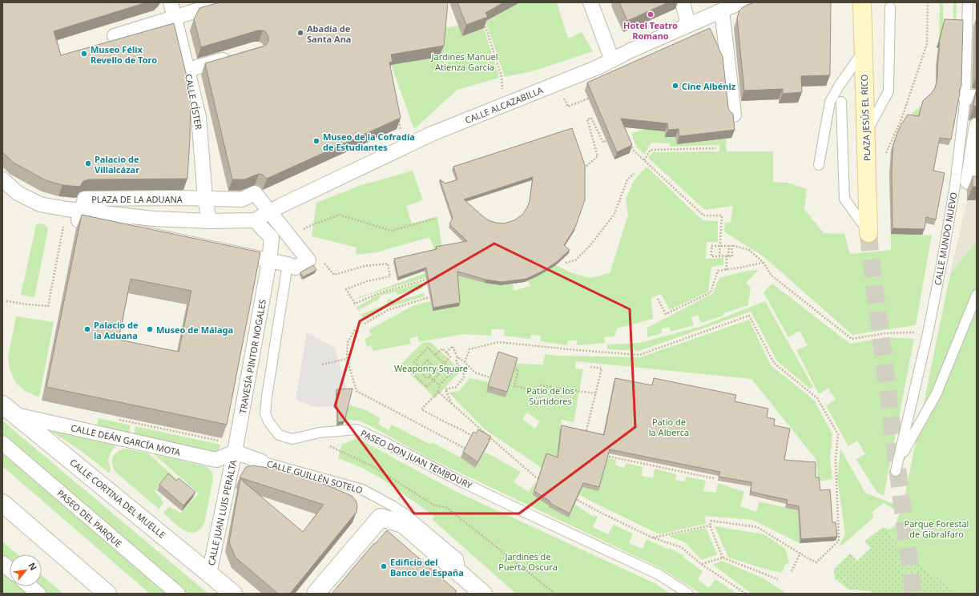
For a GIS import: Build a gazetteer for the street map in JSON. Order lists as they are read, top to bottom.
{
  "streets": {
    "main road": ["PLAZA JESÚS EL RICO"],
    "street": [
      "CALLE CÍSTER",
      "CALLE ALCAZABILLA",
      "PLAZA DE LA ADUANA",
      "TRAVESÍA PINTOR NOGALES",
      "CALLE DEÁN GARCÍA MOTA",
      "CALLE GUILLÉN SOTELO",
      "CALLE CORTINA DEL MUELLE",
      "CALLE JUAN LUIS PERALTA",
      "PASEO DEL PARQUE"
    ],
    "lane": ["CALLE MUNDO NUEVO", "PASEO DON JUAN TEMBOURY"]
  },
  "crossings": [
    ["CALLE CÍSTER", "PLAZA DE LA ADUANA"],
    ["CALLE ALCAZABILLA", "PLAZA DE LA ADUANA"],
    ["PLAZA DE LA ADUANA", "TRAVESÍA PINTOR NOGALES"],
    ["PLAZA DE LA ADUANA", "PASEO DON JUAN TEMBOURY"],
    ["TRAVESÍA PINTOR NOGALES", "CALLE DEÁN GARCÍA MOTA"],
    ["TRAVESÍA PINTOR NOGALES", "CALLE GUILLÉN SOTELO"],
    ["TRAVESÍA PINTOR NOGALES", "CALLE JUAN LUIS PERALTA"],
    ["CALLE DEÁN GARCÍA MOTA", "CALLE GUILLÉN SOTELO"],
    ["CALLE DEÁN GARCÍA MOTA", "CALLE CORTINA DEL MUELLE"],
    ["CALLE DEÁN GARCÍA MOTA", "CALLE JUAN LUIS PERALTA"],
    ["CALLE GUILLÉN SOTELO", "CALLE JUAN LUIS PERALTA"],
    ["CALLE CORTINA DEL MUELLE", "CALLE JUAN LUIS PERALTA"]
  ],
  "parks": [
    "Jardines Manuel Atienza García",
    "Weaponry Square",
    "Patio de los Surtidores",
    "Patio de la Alberca",
    "Parque Forestal de Gibralfaro",
    "Jardines de Puerta Oscura"
  ],
  "places": [
    "Hotel Teatro Romano",
    "Abadía de Santa Ana",
    "Museo Félix Revello de Toro",
    "Cine Albéniz",
    "Museo de la Cofradía de Estudiantes",
    "Palacio de Villalcázar",
    "Palacio de la Aduana",
    "Museo de Málaga",
    "Edificio del Banco de España"
  ],
  "north": "top right"
}
